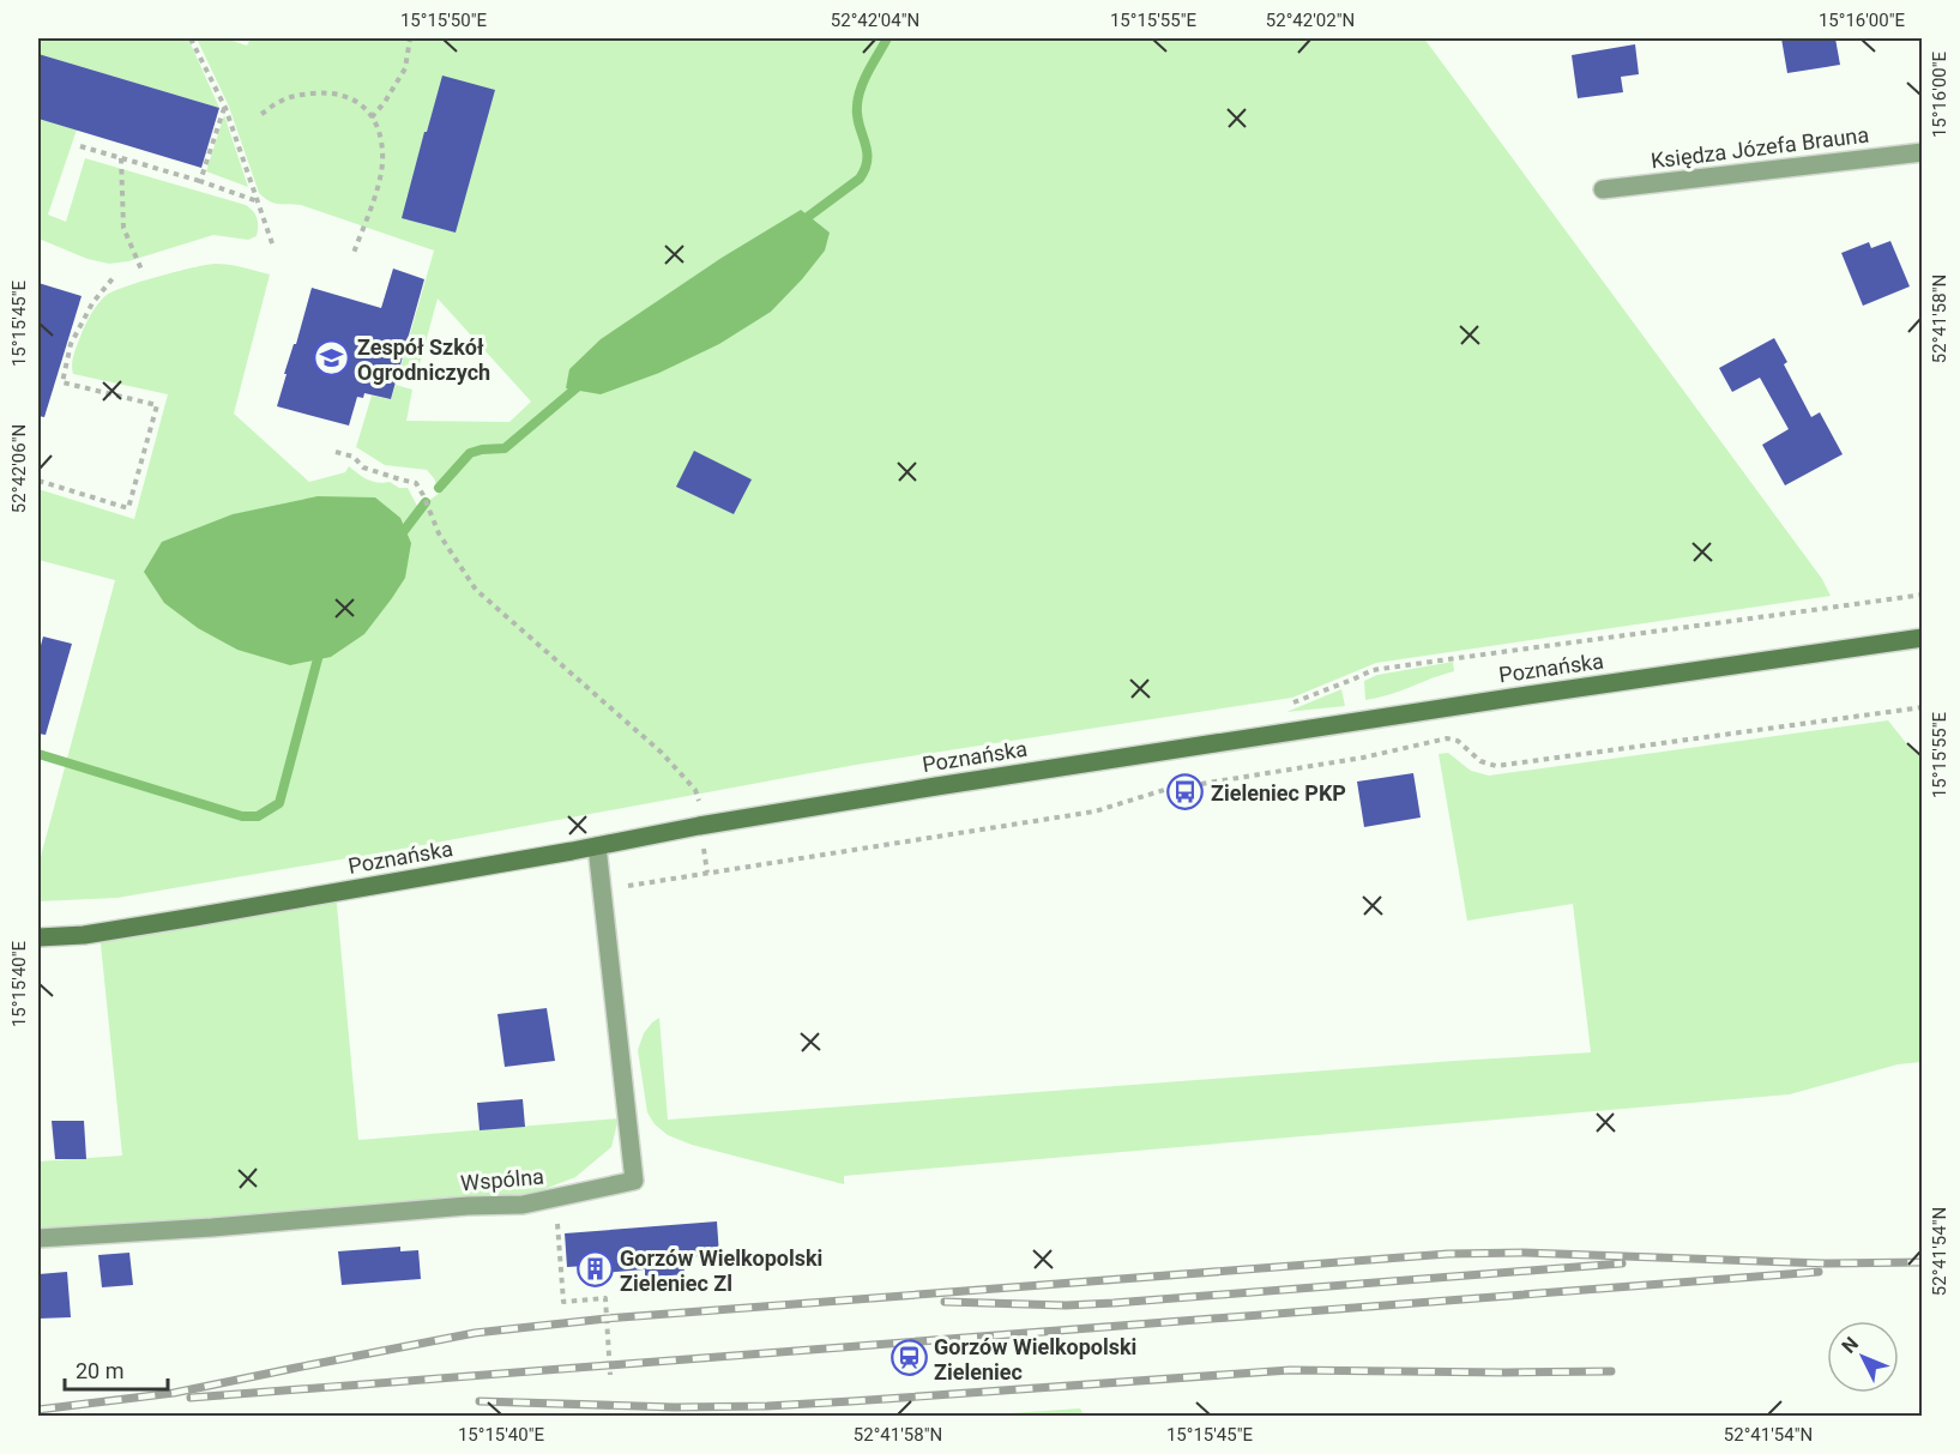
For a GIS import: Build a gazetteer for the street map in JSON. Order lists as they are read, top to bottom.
{
  "streets": {
    "main road": ["Poznańska"],
    "street": ["Księdza Józefa Brauna", "Wspólna"]
  },
  "crossings": [
    ["Poznańska", "Wspólna"]
  ],
  "places": {
    "school or university": ["Zespół Szkół Ogrodniczych"],
    "bus stop": ["Zieleniec PKP"],
    "building": ["Gorzów Wielkopolski Zieleniec Zl"],
    "station": ["Gorzów Wielkopolski Zieleniec"]
  },
  "scale_bar": "20 m",
  "north": "top left",
  "coordinates": [
    "15°15'50\"E",
    "52°42'04\"N",
    "15°15'55\"E",
    "52°42'02\"N",
    "15°16'00\"E",
    "52°41'58\"N",
    "15°15'45\"E",
    "52°42'06\"N",
    "15°15'40\"E",
    "52°41'54\"N"
  ]
}
